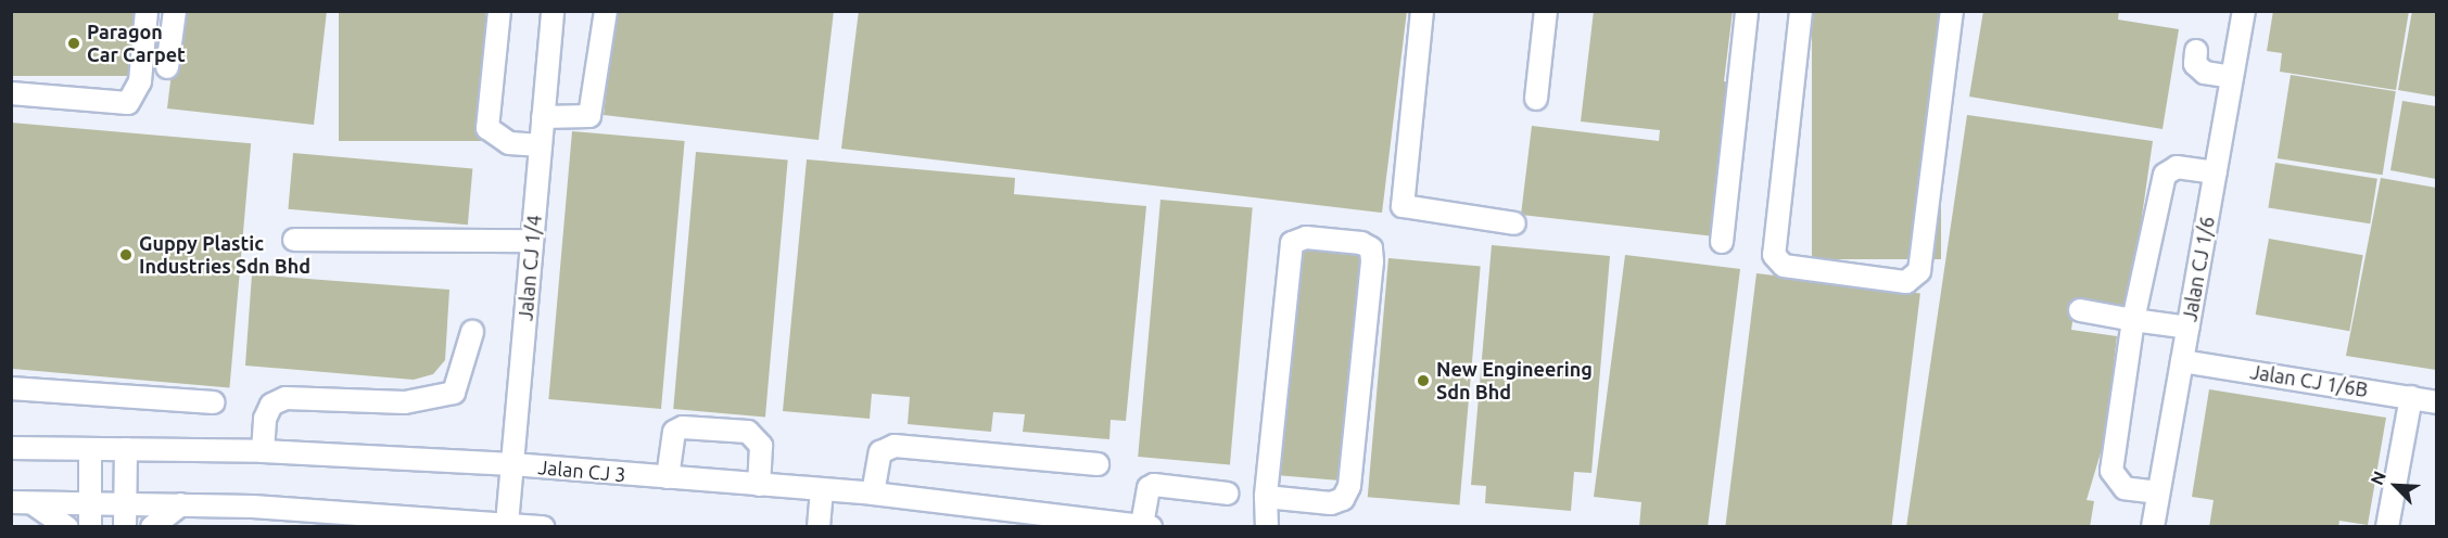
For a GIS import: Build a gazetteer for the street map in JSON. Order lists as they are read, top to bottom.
{
  "streets": {
    "street": [
      "Jalan CJ 1/4",
      "Jalan CJ 1/6",
      "Jalan CJ 1/6B",
      "Jalan CJ 3"
    ]
  },
  "crossings": [
    ["Jalan CJ 1/4", "Jalan CJ 3"],
    ["Jalan CJ 1/6", "Jalan CJ 1/6B"]
  ],
  "places": ["Paragon Car Carpet", "Guppy Plastic Industries Sdn Bhd", "New Engineering Sdn Bhd"],
  "north": "top left"
}
